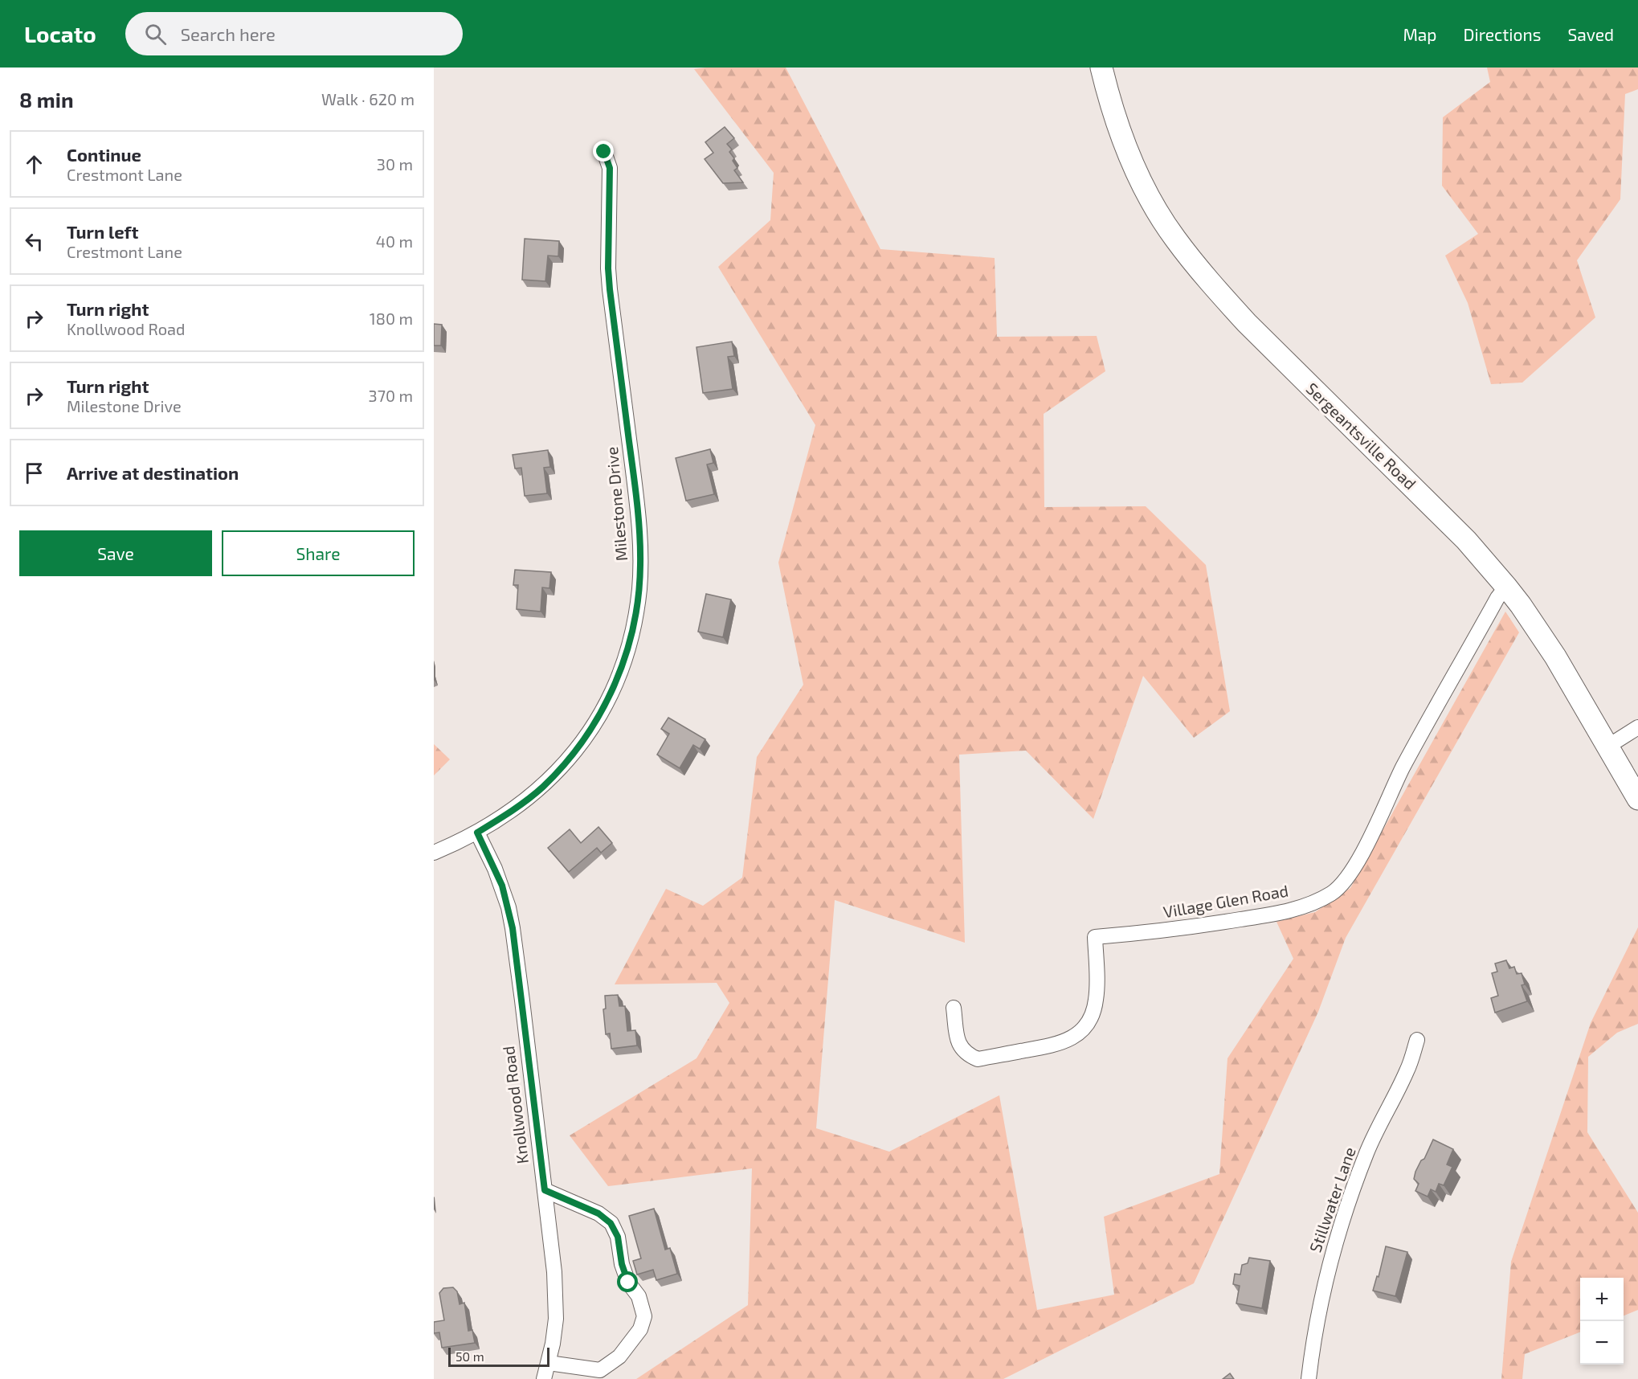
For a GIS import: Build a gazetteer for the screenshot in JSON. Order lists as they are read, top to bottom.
{
  "streets": {
    "main road": ["Sergeantsville Road"],
    "street": [
      "Milestone Drive",
      "Village Glen Road",
      "Knollwood Road",
      "Stillwater Lane"
    ]
  },
  "crossings": [
    ["Sergeantsville Road", "Village Glen Road"],
    ["Milestone Drive", "Knollwood Road"]
  ],
  "scale_bar": "50 m",
  "page": {
    "header": "Locato",
    "search": "Search here",
    "nav": ["Map", "Directions", "Saved"],
    "heading": ["8 min", "Walk · 620 m"],
    "list": [
      ["Continue", "Crestmont Lane", "30 m"],
      ["Turn left", "Crestmont Lane", "40 m"],
      ["Turn right", "Knollwood Road", "180 m"],
      ["Turn right", "Milestone Drive", "370 m"],
      "Arrive at destination"
    ],
    "buttons": ["Save", "Share"],
    "map_buttons": ["+", "−"],
    "scale": "50 m"
  }
}
